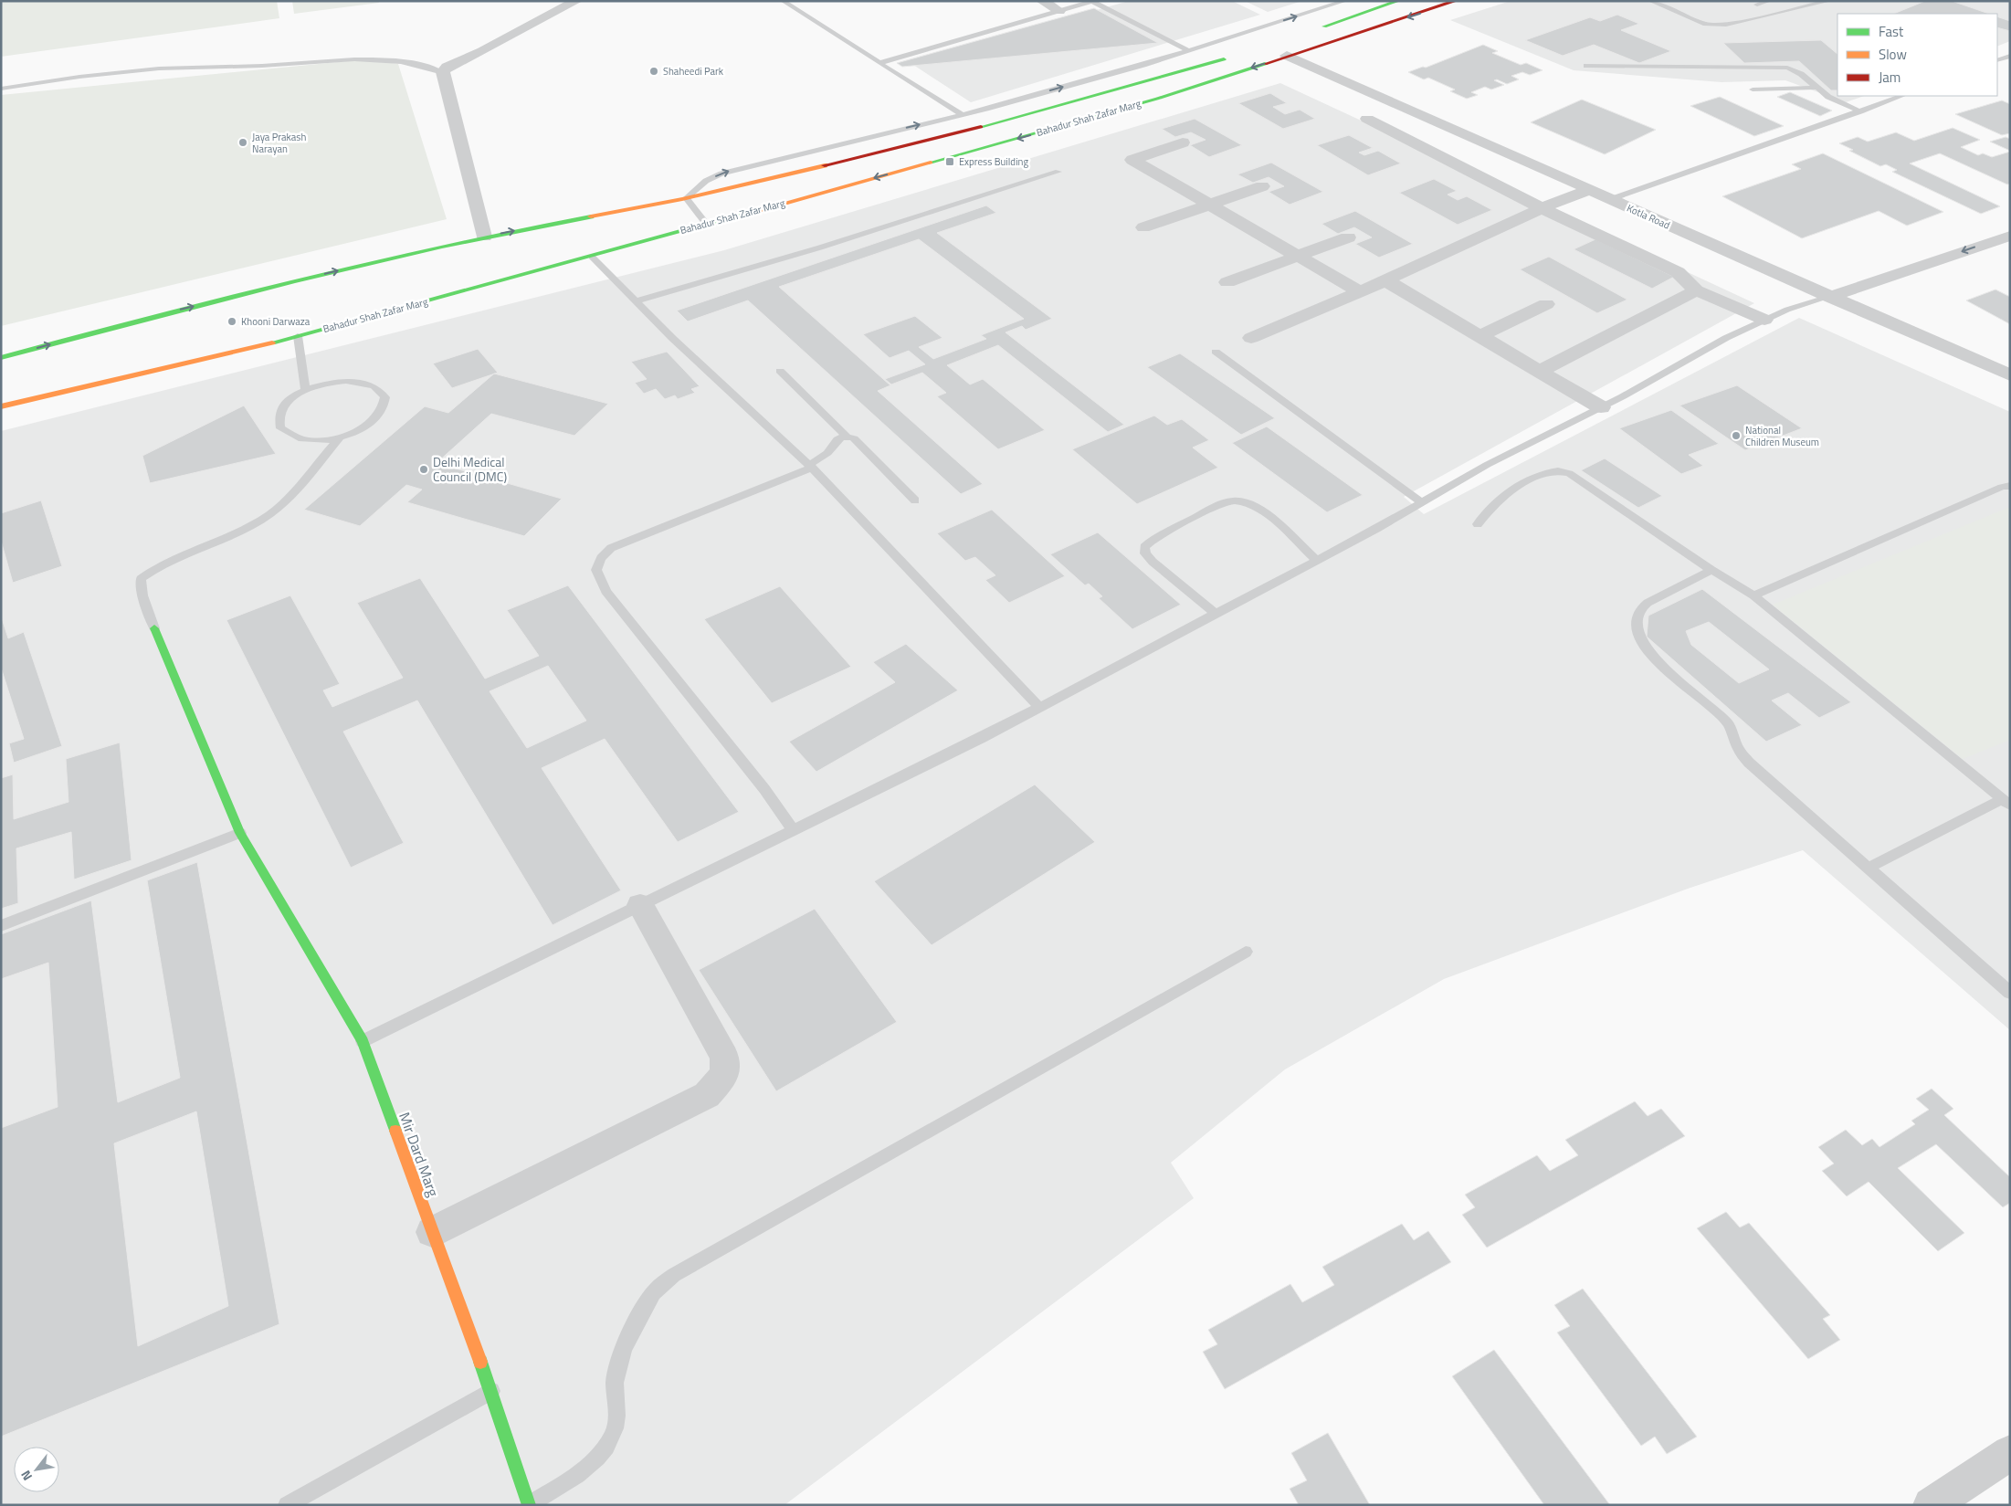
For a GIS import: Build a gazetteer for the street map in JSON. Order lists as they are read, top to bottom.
{
  "streets": {
    "main road": ["Bahadur Shah Zafar Marg", "Mir Dard Marg"],
    "street": ["Kotla Road"]
  },
  "crossings": [
    ["Bahadur Shah Zafar Marg", "Kotla Road"]
  ],
  "places": {
    "other": [
      "Shaheedi Park",
      "Jaya Prakash Narayan",
      "Khooni Darwaza",
      "National Children Museum",
      "Delhi Medical Council (DMC)"
    ],
    "transit": ["Express Building"]
  },
  "legend": ["Fast", "Slow", "Jam"],
  "north": "bottom left"
}
